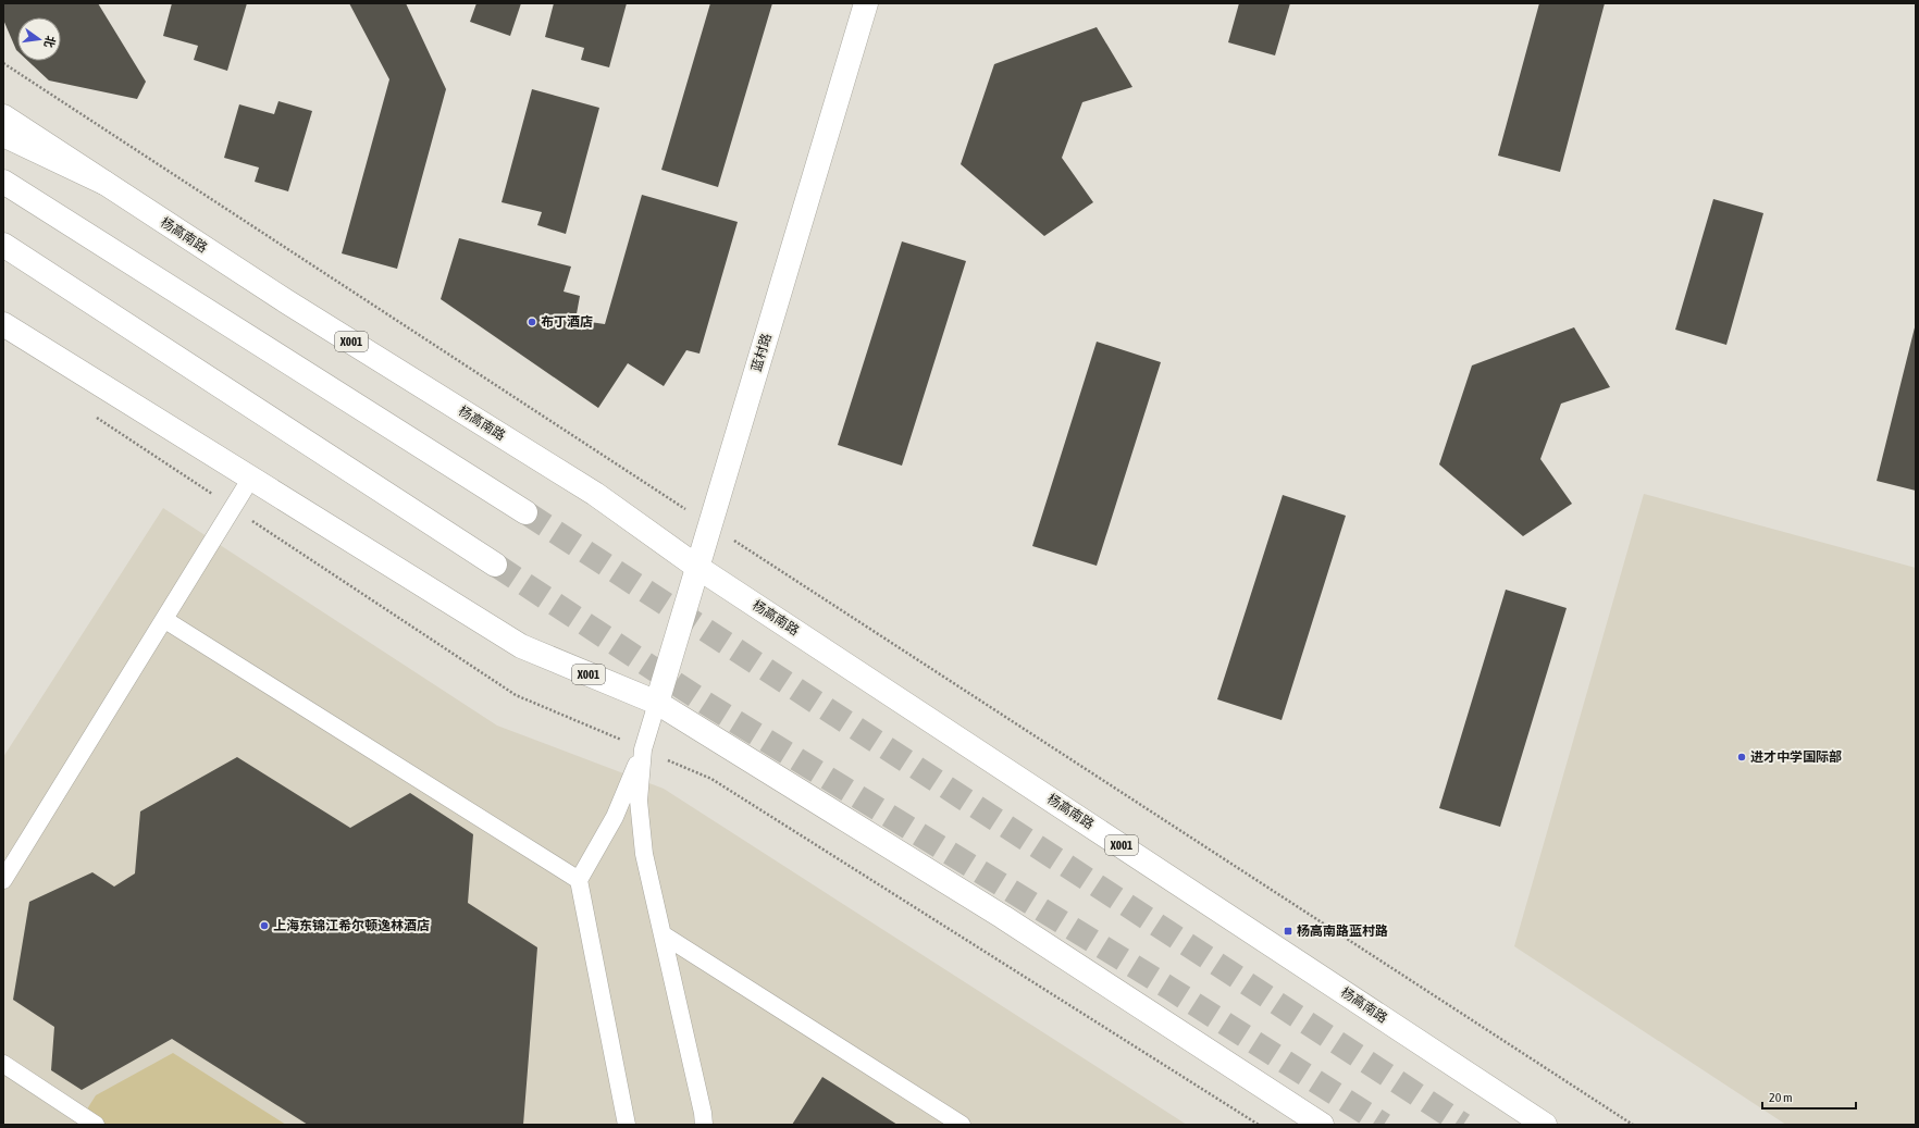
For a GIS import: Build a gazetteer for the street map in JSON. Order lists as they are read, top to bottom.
{
  "streets": {
    "main road": ["杨高南路", "X001", "蓝村路"]
  },
  "crossings": [
    ["杨高南路", "蓝村路"],
    ["X001", "蓝村路"]
  ],
  "places": {
    "other": ["布丁酒店", "进才中学国际部", "上海东锦江希尔顿逸林酒店"],
    "transit": ["杨高南路蓝村路"]
  },
  "scale_bar": "20 m",
  "north": "right"
}
